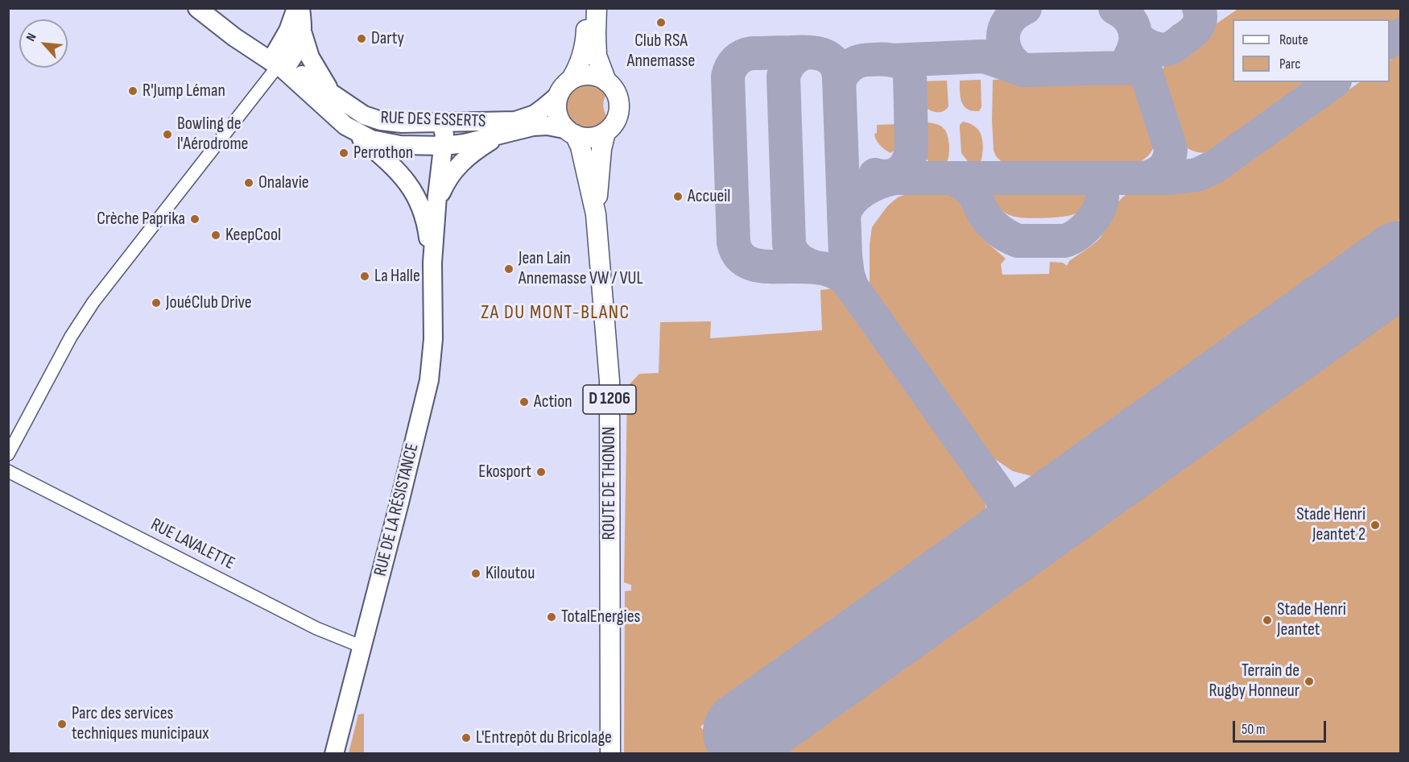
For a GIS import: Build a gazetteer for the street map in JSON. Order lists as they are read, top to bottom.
{
  "streets": {
    "main road": ["D 1206", "ROUTE DE THONON"],
    "street": ["RUE DES ESSERTS", "RUE DE LA RÉSISTANCE", "RUE LAVALETTE"]
  },
  "crossings": [
    ["RUE DES ESSERTS", "ROUTE DE THONON"],
    ["RUE DES ESSERTS", "RUE DE LA RÉSISTANCE"],
    ["RUE DE LA RÉSISTANCE", "RUE LAVALETTE"]
  ],
  "districts": ["ZA DU MONT-BLANC"],
  "places": [
    "Club RSA Annemasse",
    "Darty",
    "R'Jump Léman",
    "Bowling de l'Aérodrome",
    "Perrothon",
    "Onalavie",
    "Accueil",
    "Crèche Paprika",
    "KeepCool",
    "Jean Lain Annemasse VW / VUL",
    "La Halle",
    "JouéClub Drive",
    "Action",
    "Ekosport",
    "Stade Henri Jeantet 2",
    "Kiloutou",
    "TotalEnergies",
    "Stade Henri Jeantet",
    "Terrain de Rugby Honneur",
    "Parc des services techniques municipaux",
    "L'Entrepôt du Bricolage"
  ],
  "legend": ["Route", "Parc"],
  "scale_bar": "50 m",
  "north": "top left"
}
